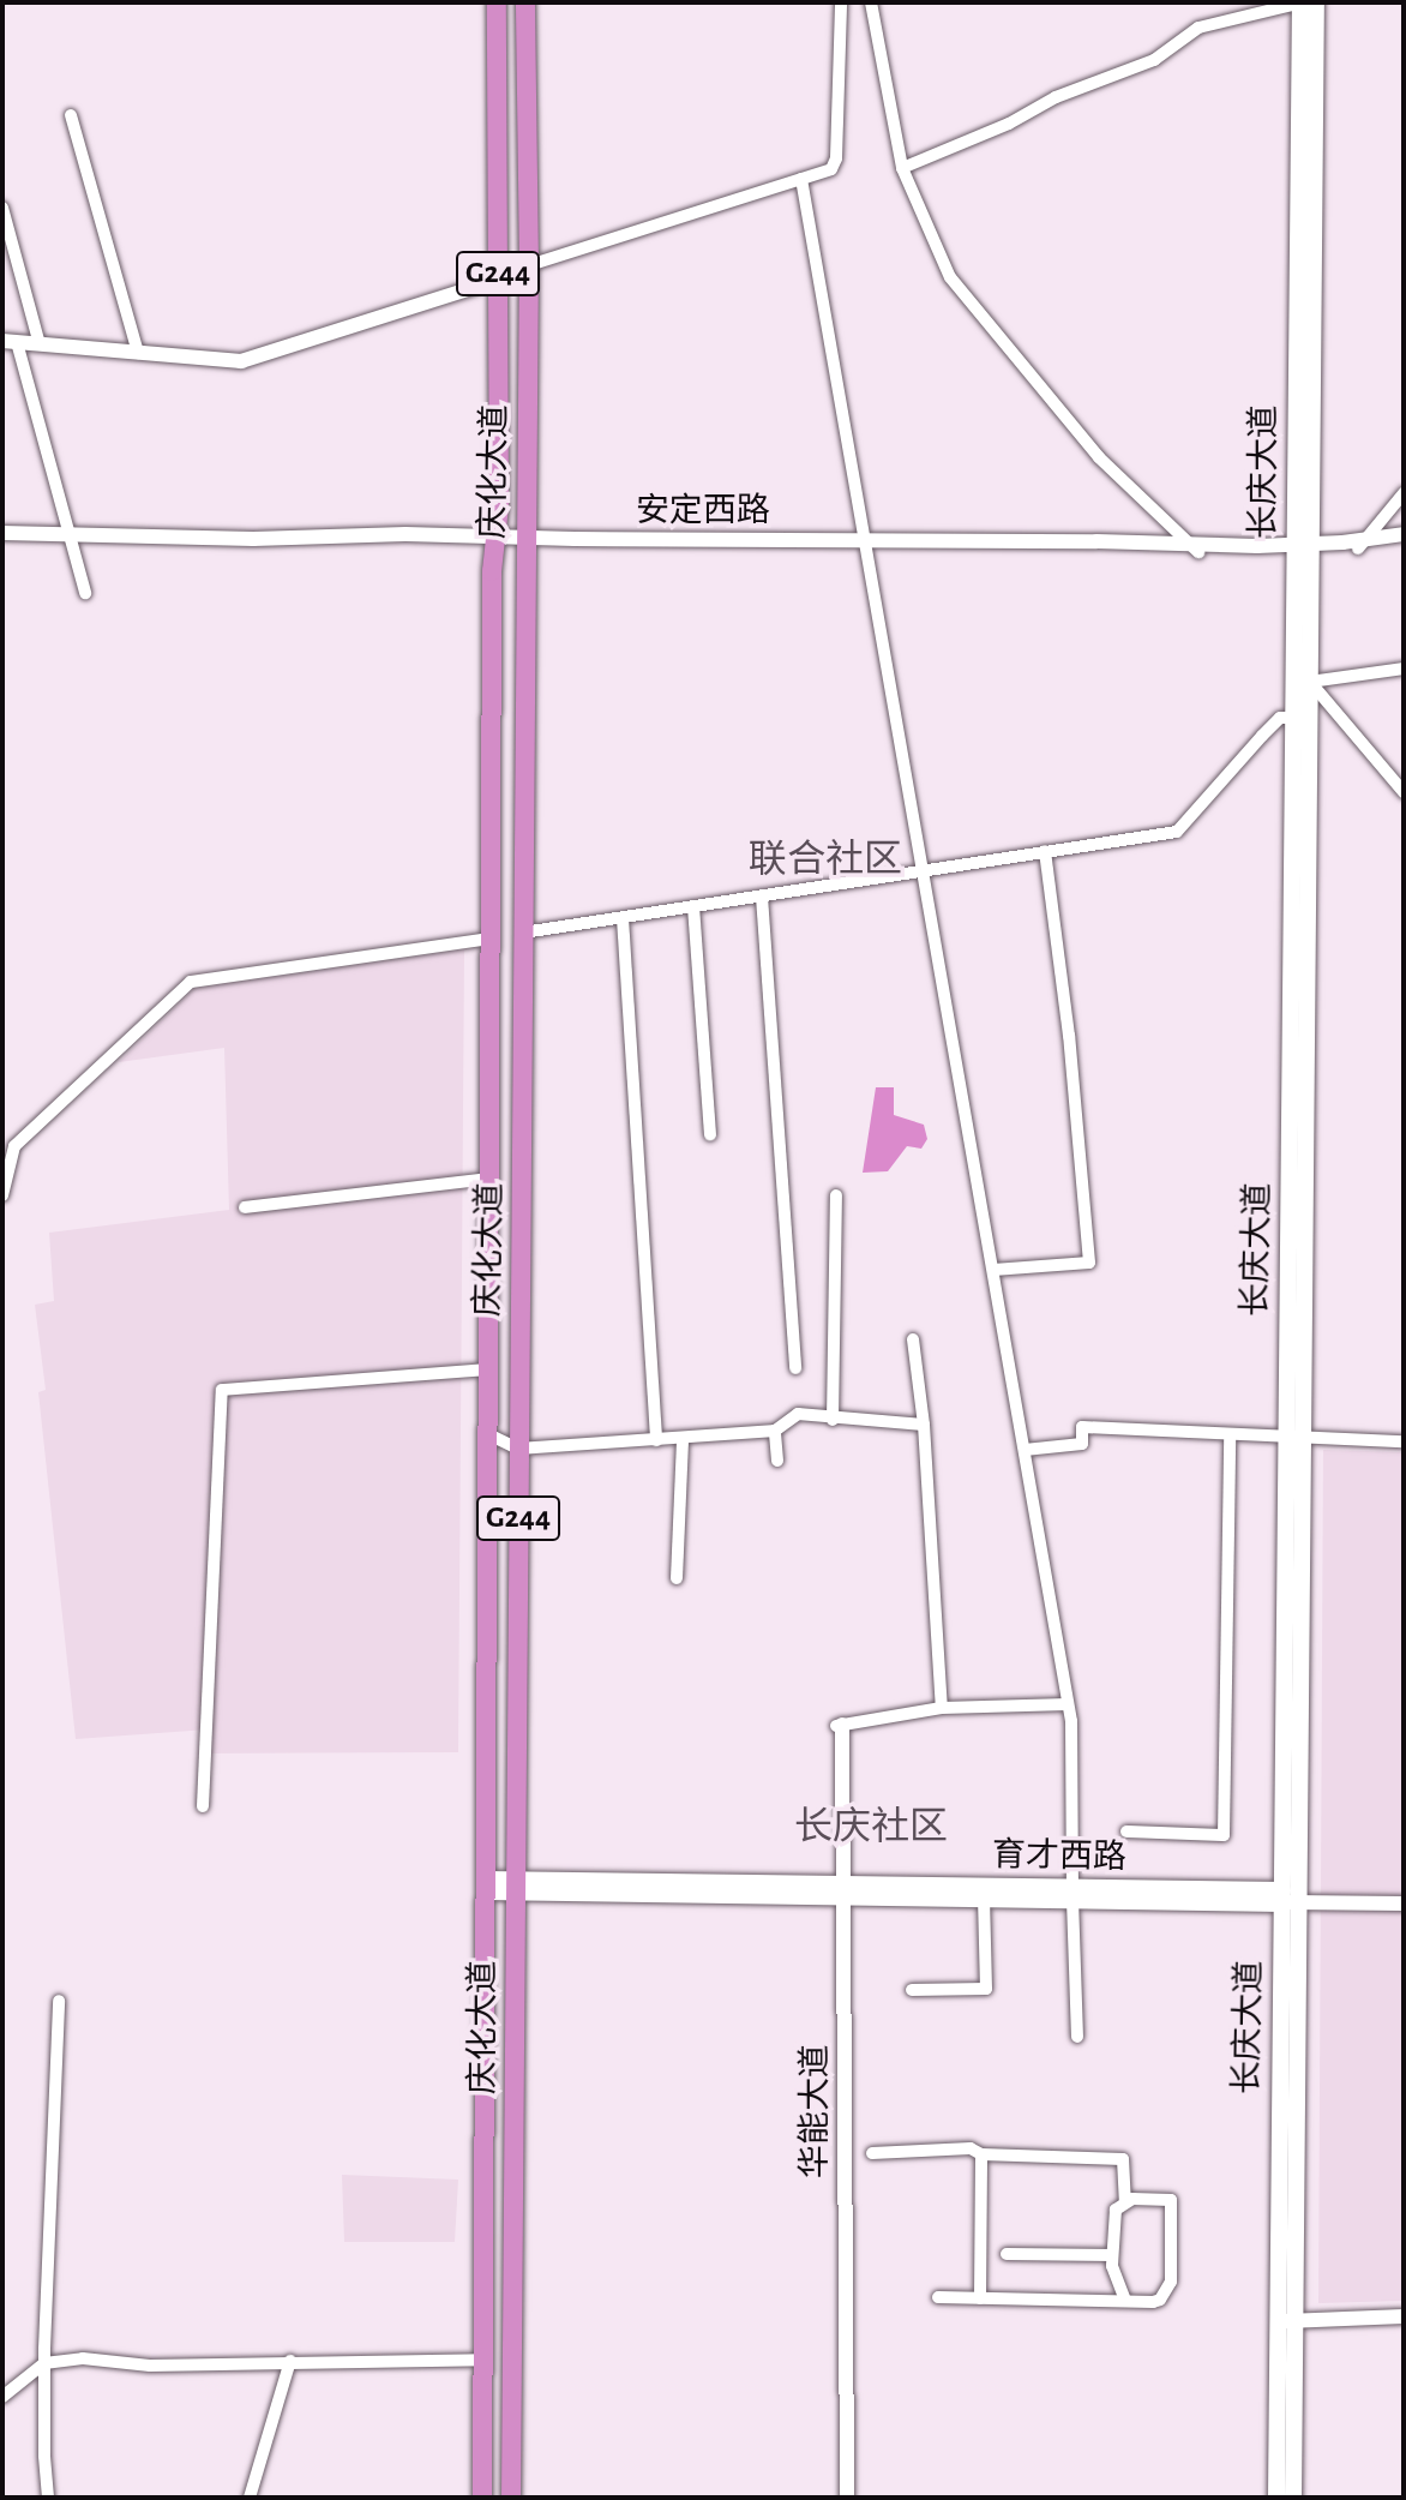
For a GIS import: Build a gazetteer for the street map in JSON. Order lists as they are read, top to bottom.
{
  "streets": {
    "highway": ["G244", "庆化大道"],
    "main road": ["长庆大道", "育才西路"],
    "street": ["安定西路", "华能大道"]
  },
  "crossings": [
    ["庆化大道", "安定西路"],
    ["庆化大道", "育才西路"],
    ["长庆大道", "安定西路"],
    ["长庆大道", "育才西路"],
    ["育才西路", "华能大道"]
  ],
  "districts": ["联合社区", "长庆社区"]
}
